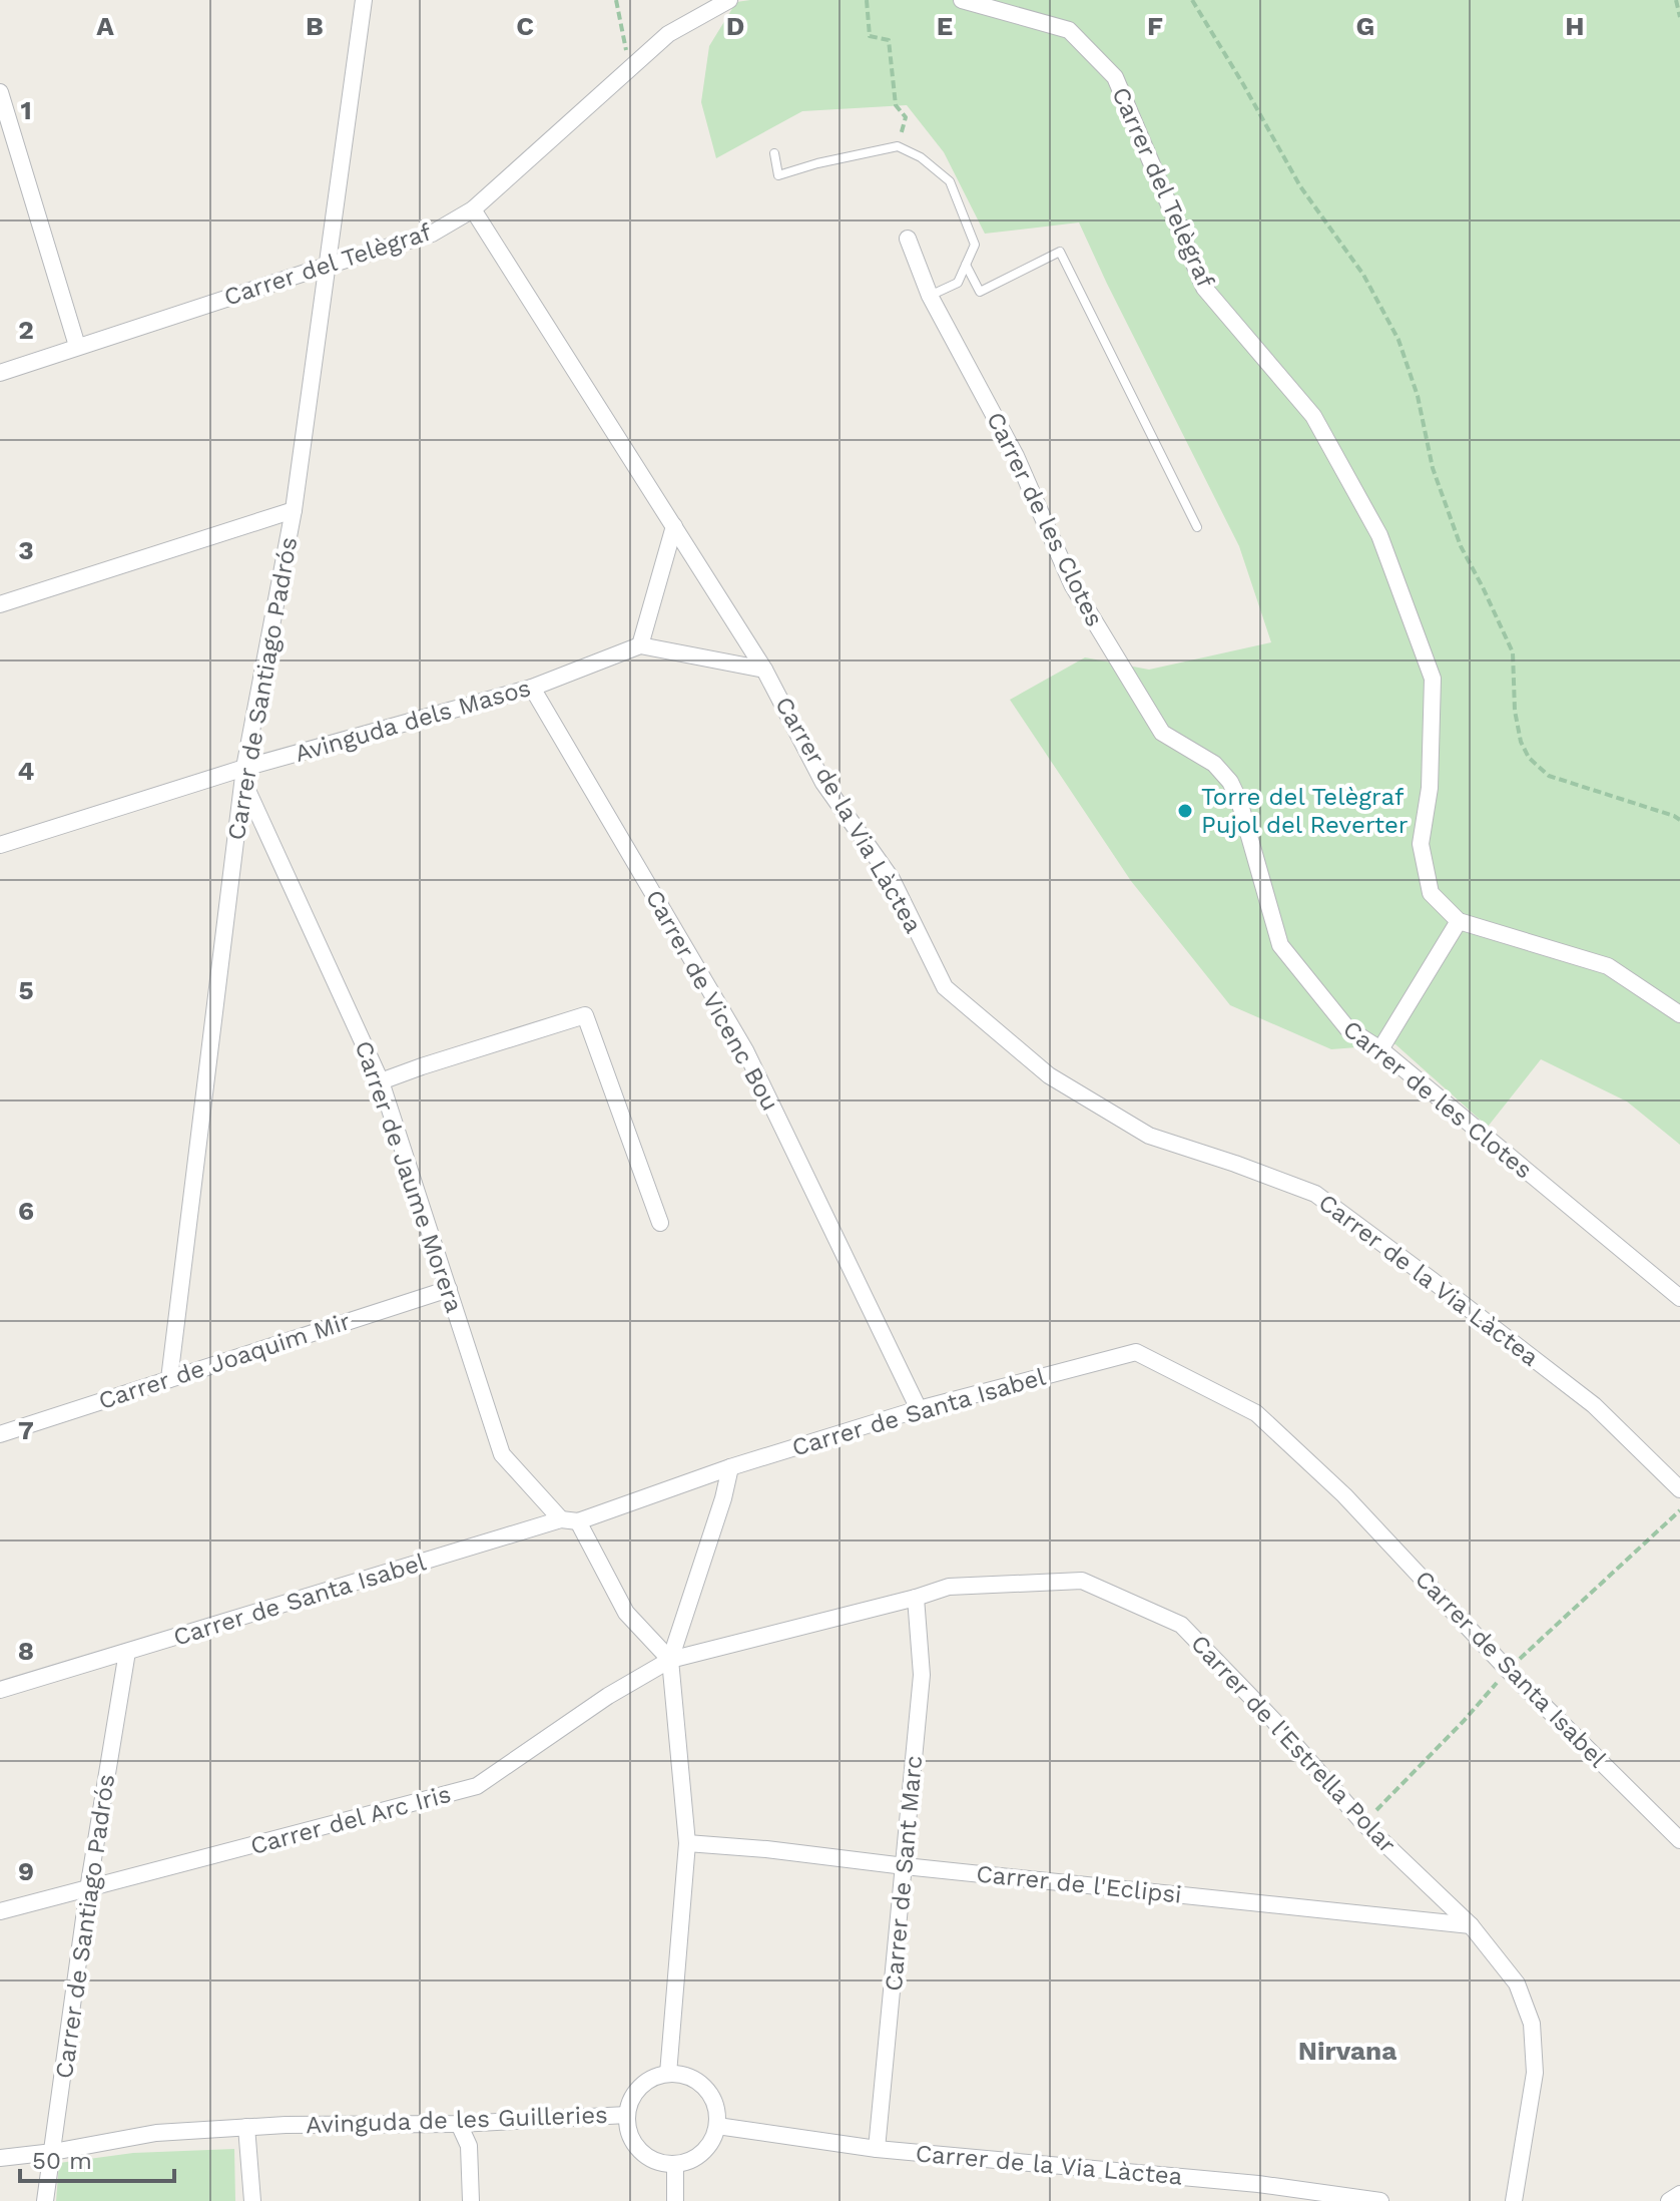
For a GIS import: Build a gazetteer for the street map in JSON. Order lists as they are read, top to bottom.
{
  "streets": {
    "street": [
      "Carrer del Telègraf",
      "Carrer de les Clotes",
      "Carrer de Santiago Padrós",
      "Avinguda dels Masos",
      "Carrer de la Via Làctea",
      "Carrer de Vicenc Bou",
      "Carrer de Jaume Morera",
      "Carrer de Joaquim Mir",
      "Carrer de Santa Isabel",
      "Carrer de l'Estrella Polar",
      "Carrer del Arc Iris",
      "Carrer de Sant Marc",
      "Carrer de l'Eclipsi",
      "Avinguda de les Guilleries"
    ]
  },
  "crossings": [
    ["Carrer del Telègraf", "Carrer de Santiago Padrós"],
    ["Carrer del Telègraf", "Carrer de la Via Làctea"],
    ["Carrer de Santiago Padrós", "Avinguda dels Masos"],
    ["Carrer de Santiago Padrós", "Carrer de Jaume Morera"],
    ["Carrer de Santiago Padrós", "Carrer de Joaquim Mir"],
    ["Carrer de Santiago Padrós", "Carrer de Santa Isabel"],
    ["Carrer de Santiago Padrós", "Carrer del Arc Iris"],
    ["Carrer de Santiago Padrós", "Avinguda de les Guilleries"],
    ["Avinguda dels Masos", "Carrer de Vicenc Bou"],
    ["Avinguda dels Masos", "Carrer de Jaume Morera"],
    ["Carrer de la Via Làctea", "Carrer de Sant Marc"],
    ["Carrer de la Via Làctea", "Avinguda de les Guilleries"],
    ["Carrer de Vicenc Bou", "Carrer de Santa Isabel"],
    ["Carrer de Jaume Morera", "Carrer de Joaquim Mir"],
    ["Carrer de Jaume Morera", "Carrer de Santa Isabel"],
    ["Carrer de Jaume Morera", "Carrer de l'Estrella Polar"],
    ["Carrer de Jaume Morera", "Carrer del Arc Iris"],
    ["Carrer de l'Estrella Polar", "Carrer del Arc Iris"],
    ["Carrer de l'Estrella Polar", "Carrer de Sant Marc"],
    ["Carrer de l'Estrella Polar", "Carrer de l'Eclipsi"],
    ["Carrer de Sant Marc", "Carrer de l'Eclipsi"]
  ],
  "districts": ["Nirvana"],
  "places": ["Torre del Telègraf Pujol del Reverter"],
  "scale_bar": "50 m",
  "grid": {
    "columns": [
      "A",
      "B",
      "C",
      "D",
      "E",
      "F",
      "G",
      "H"
    ],
    "rows": [
      "1",
      "2",
      "3",
      "4",
      "5",
      "6",
      "7",
      "8",
      "9"
    ]
  }
}
